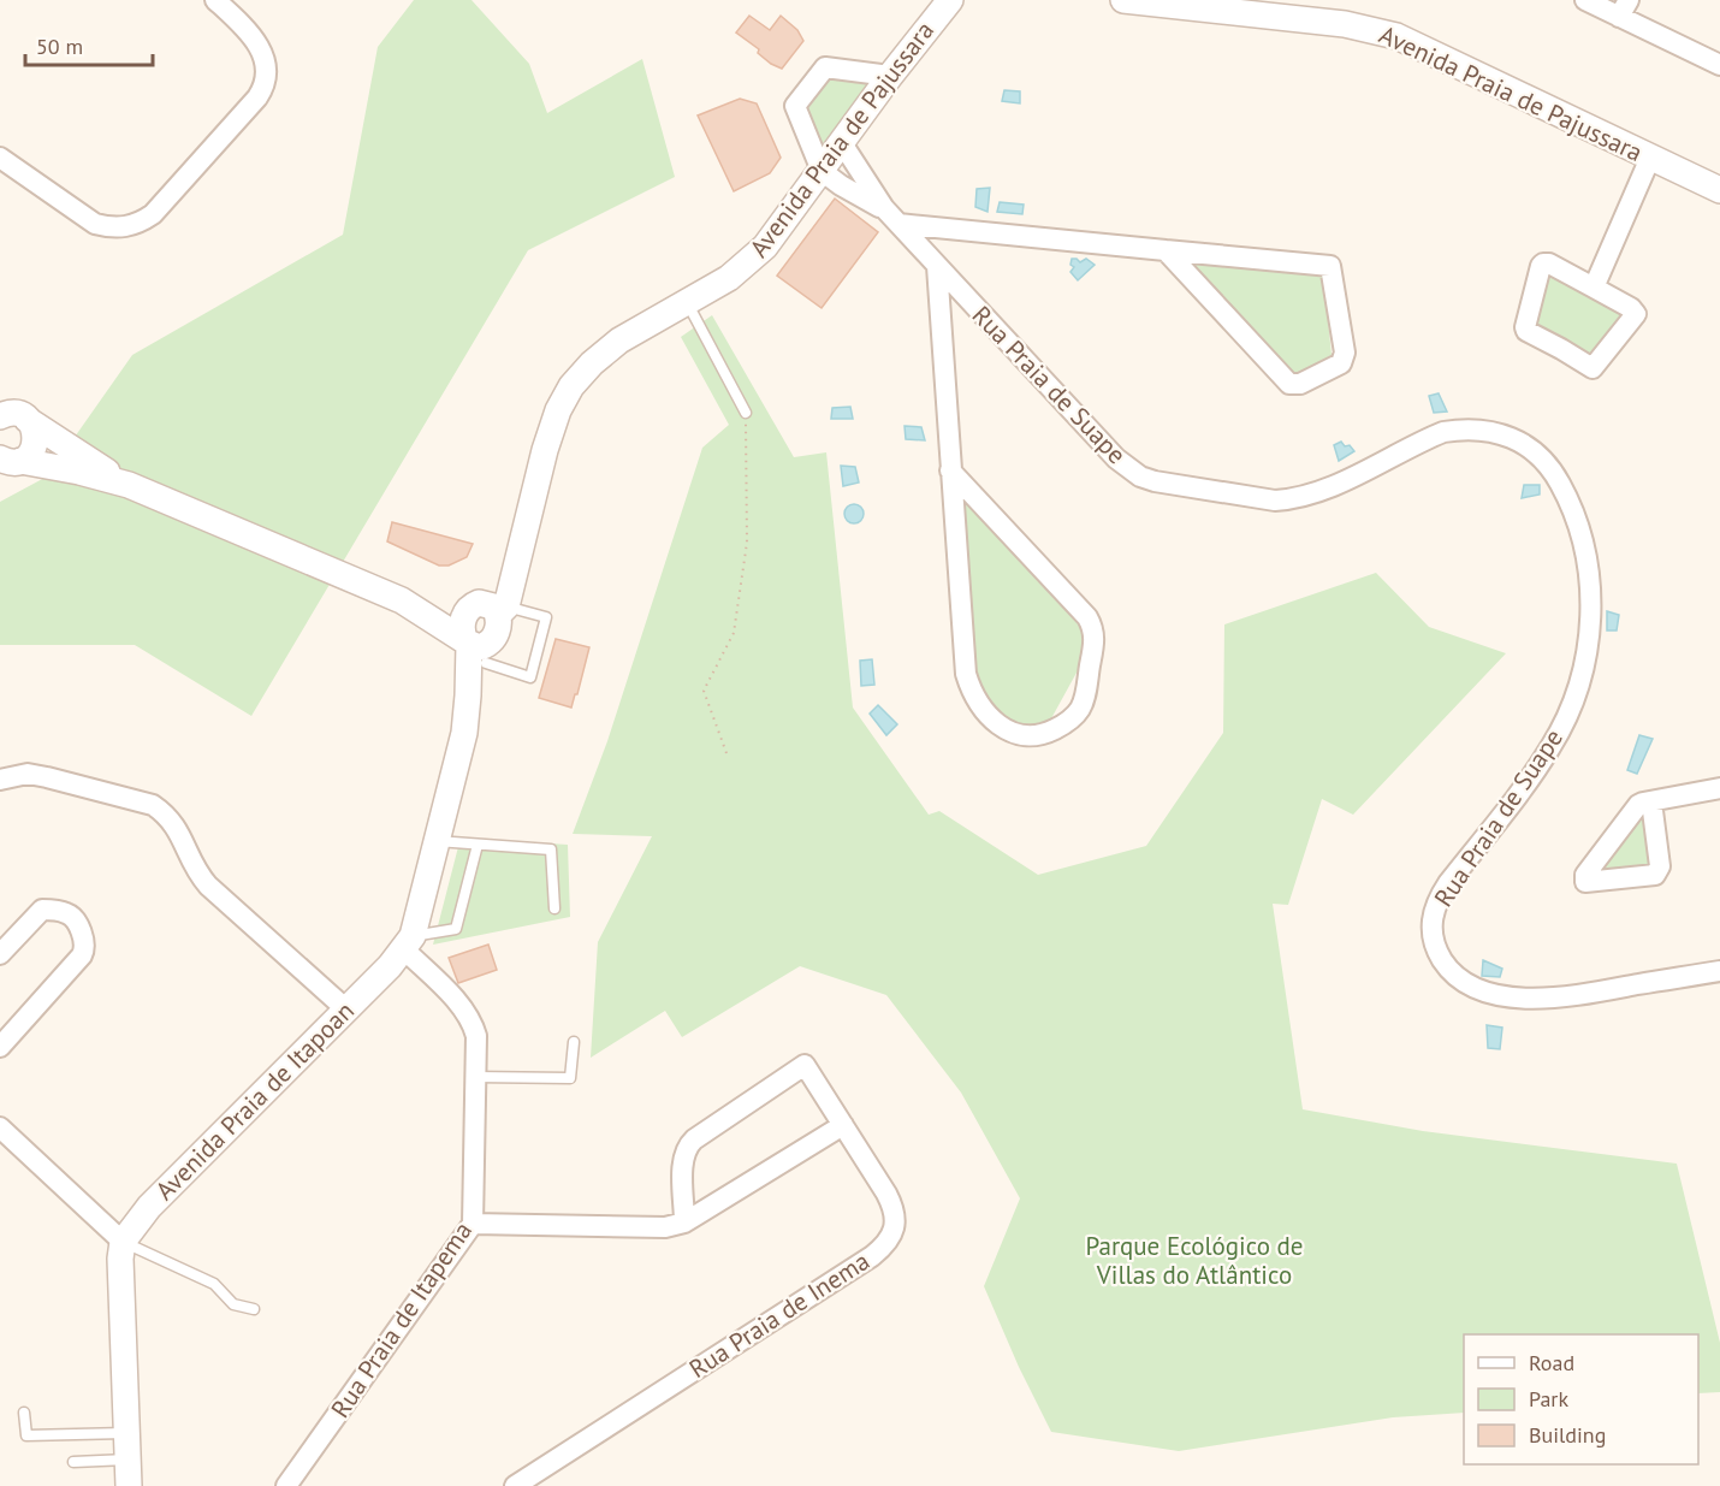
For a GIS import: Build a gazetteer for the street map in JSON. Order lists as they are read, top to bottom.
{
  "streets": {
    "street": [
      "Avenida Praia de Pajussara",
      "Rua Praia de Suape",
      "Avenida Praia de Itapoan",
      "Rua Praia de Inema",
      "Rua Praia de Itapema"
    ]
  },
  "crossings": [
    ["Avenida Praia de Pajussara", "Rua Praia de Suape"],
    ["Avenida Praia de Pajussara", "Avenida Praia de Itapoan"],
    ["Avenida Praia de Itapoan", "Rua Praia de Itapema"]
  ],
  "parks": ["Parque Ecológico de Villas do Atlântico"],
  "legend": ["Road", "Park", "Building"],
  "scale_bar": "50 m"
}
